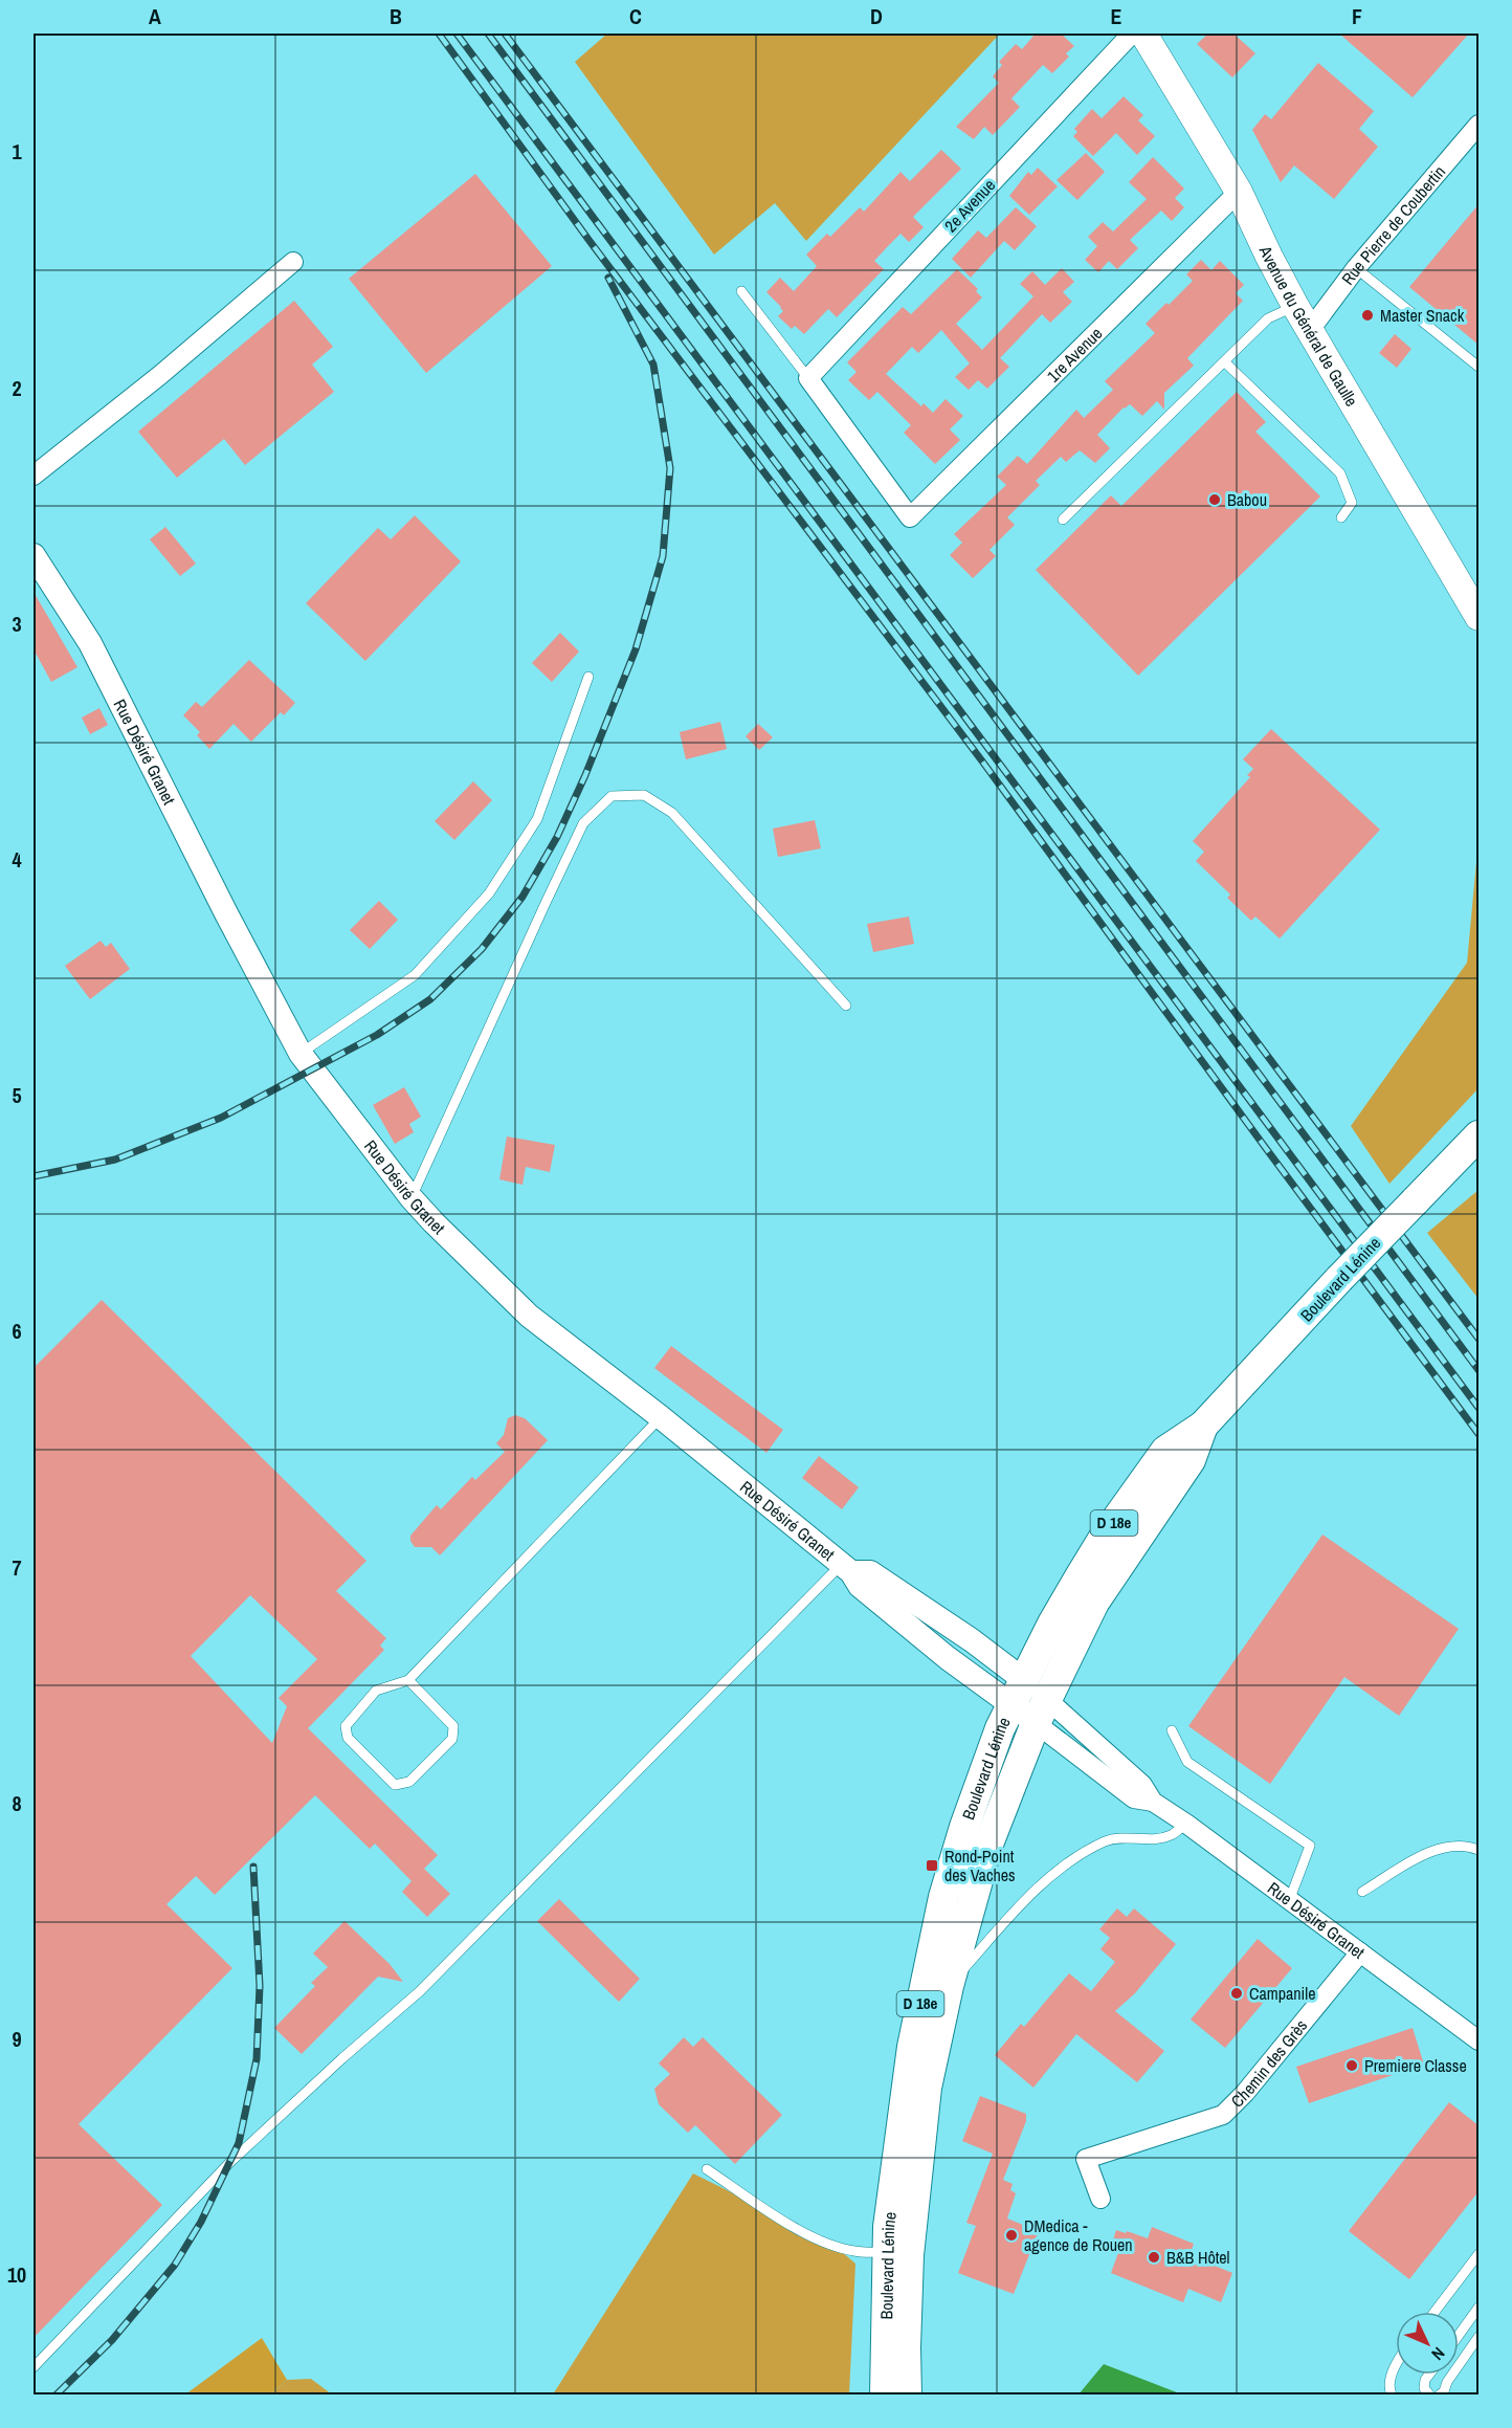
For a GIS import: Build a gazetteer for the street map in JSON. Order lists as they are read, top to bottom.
{
  "streets": {
    "main road": ["Avenue du Général de Gaulle", "Boulevard Lénine", "D 18e"],
    "street": [
      "2e Avenue",
      "Rue Pierre de Coubertin",
      "1re Avenue",
      "Rue Désiré Granet",
      "Chemin des Grès"
    ]
  },
  "crossings": [
    ["2e Avenue", "1re Avenue"],
    ["Rue Pierre de Coubertin", "Avenue du Général de Gaulle"],
    ["Avenue du Général de Gaulle", "1re Avenue"],
    ["Rue Désiré Granet", "Boulevard Lénine"],
    ["Rue Désiré Granet", "Chemin des Grès"]
  ],
  "places": {
    "other": [
      "Master Snack",
      "Babou",
      "Campanile",
      "Premiere Classe",
      "DMedica - agence de Rouen",
      "B&B Hôtel"
    ],
    "transit": ["Rond-Point des Vaches"]
  },
  "north": "bottom right",
  "grid": {
    "columns": [
      "A",
      "B",
      "C",
      "D",
      "E",
      "F"
    ],
    "rows": [
      "1",
      "2",
      "3",
      "4",
      "5",
      "6",
      "7",
      "8",
      "9",
      "10"
    ]
  }
}
